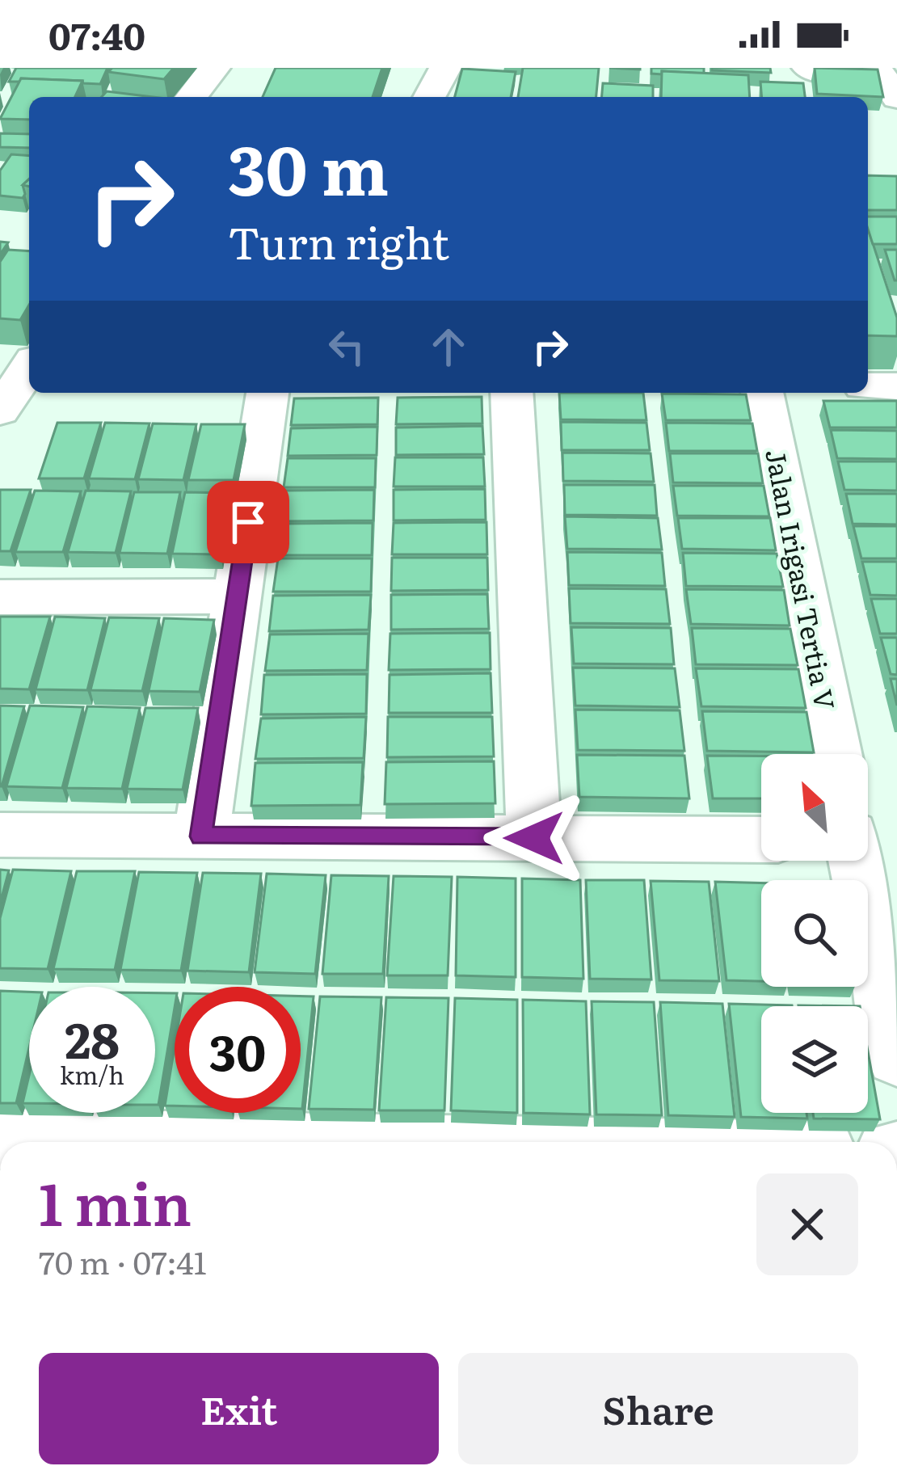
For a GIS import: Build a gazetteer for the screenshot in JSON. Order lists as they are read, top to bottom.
{
  "streets": {
    "street": ["Jalan Irigasi Tertia V"]
  },
  "north": "top left",
  "page": {
    "status": "07:40",
    "turn": ["30 m", "Turn right"],
    "speed": "28 km/h",
    "limit": "30",
    "heading": ["1 min", "70 m · 07:41"],
    "buttons": ["Exit", "Share"]
  }
}
